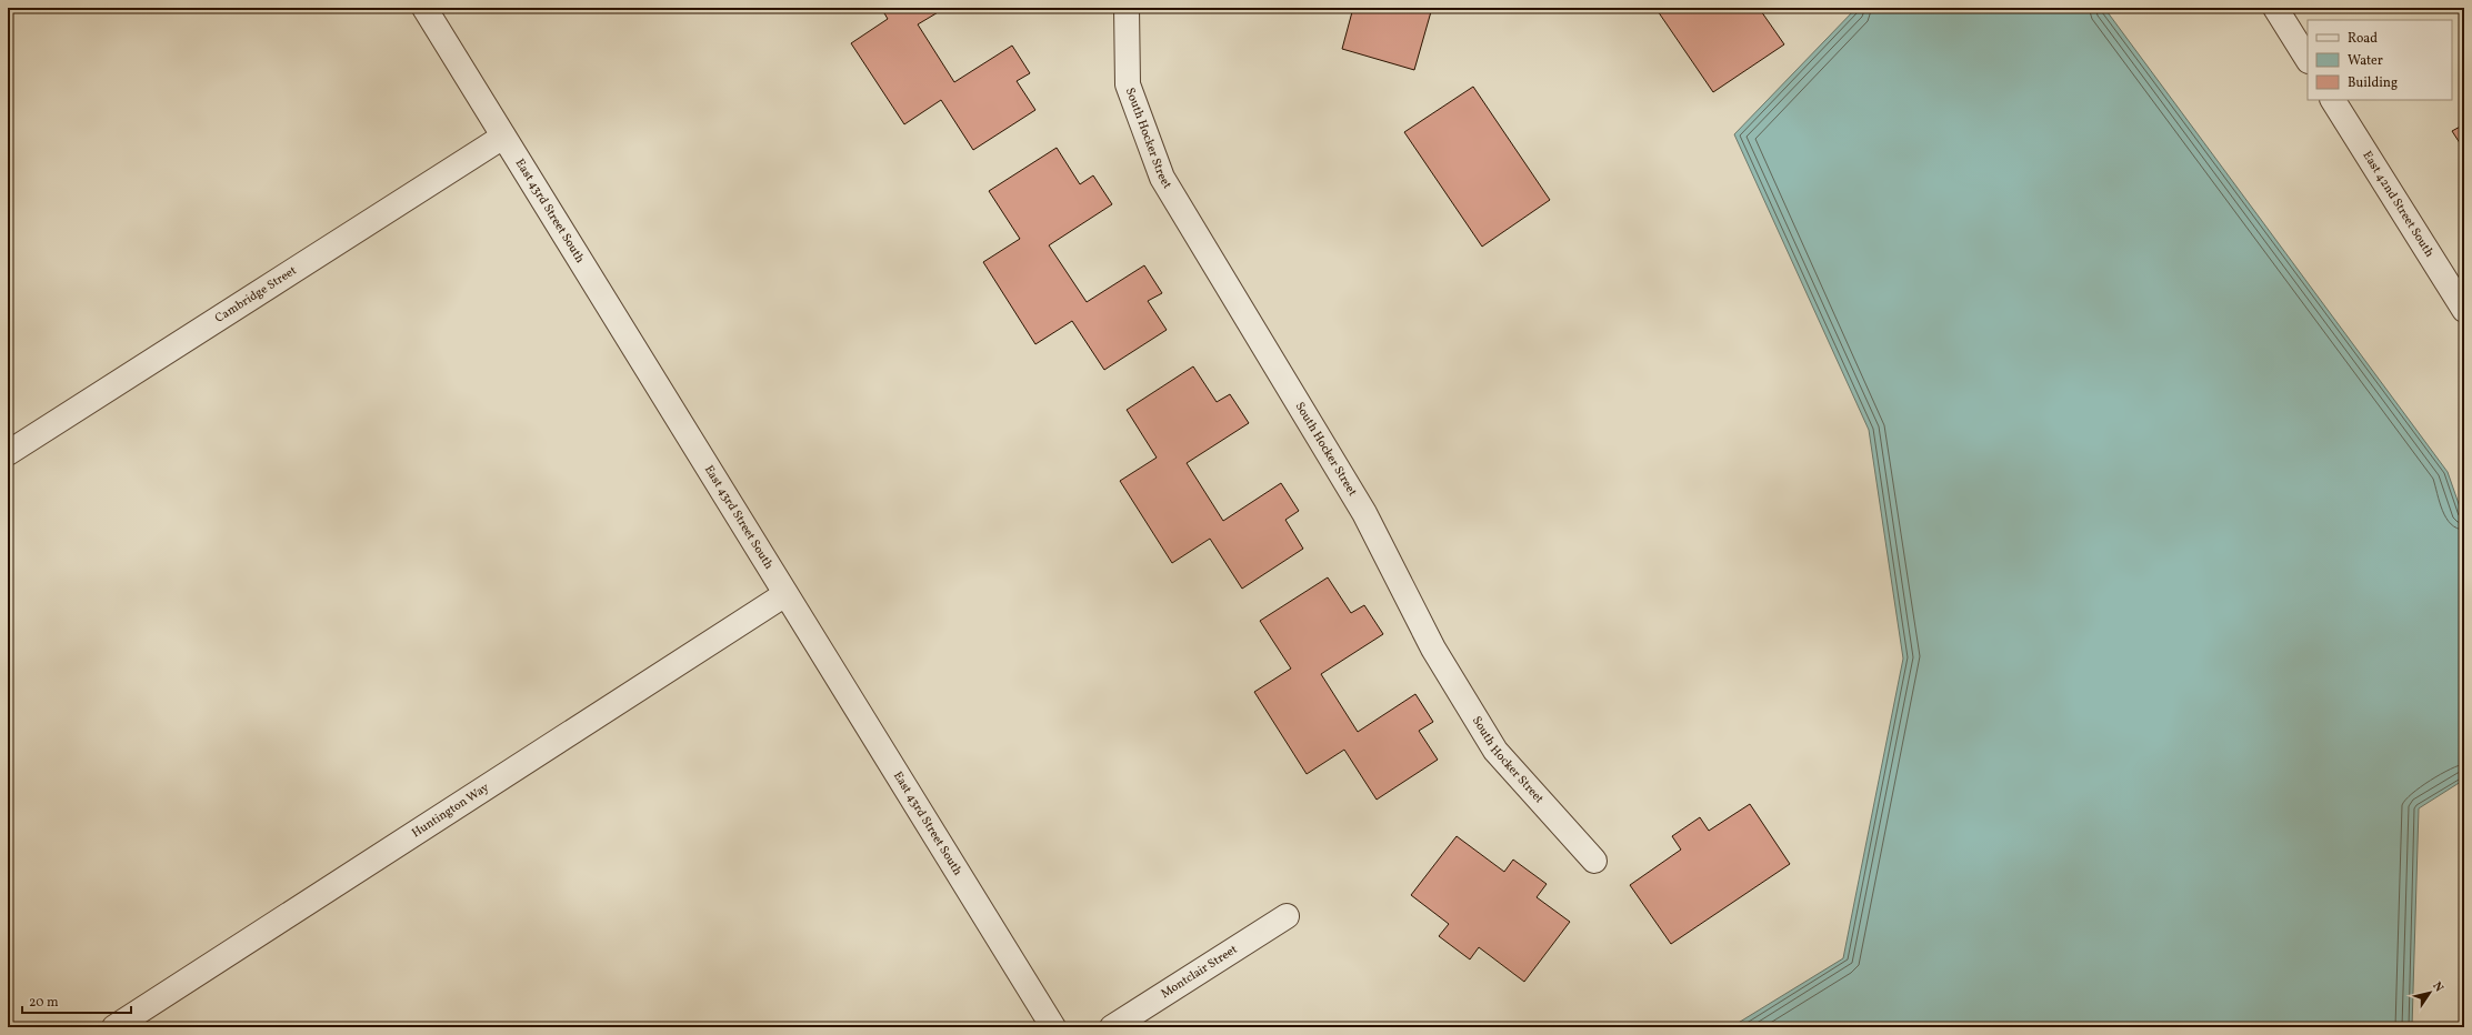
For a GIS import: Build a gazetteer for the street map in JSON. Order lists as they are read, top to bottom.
{
  "streets": {
    "street": [
      "South Hocker Street",
      "East 42nd Street South",
      "East 43rd Street South",
      "Cambridge Street",
      "Huntington Way",
      "Montclair Street"
    ]
  },
  "crossings": [
    ["East 43rd Street South", "Cambridge Street"],
    ["East 43rd Street South", "Huntington Way"]
  ],
  "legend": ["Road", "Water", "Building"],
  "scale_bar": "20 m",
  "north": "top right"
}
